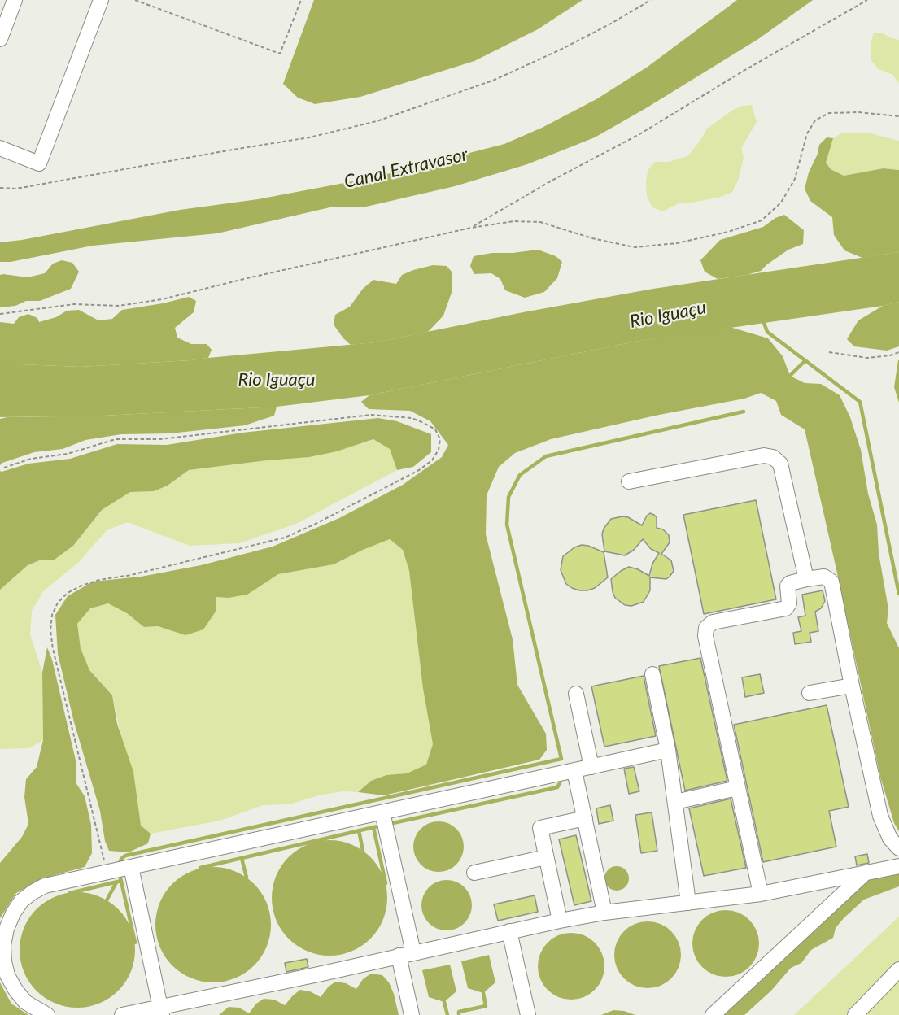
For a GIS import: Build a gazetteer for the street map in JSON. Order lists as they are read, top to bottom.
{
  "water": ["Canal Extravasor", "Rio Iguaçu"]
}
